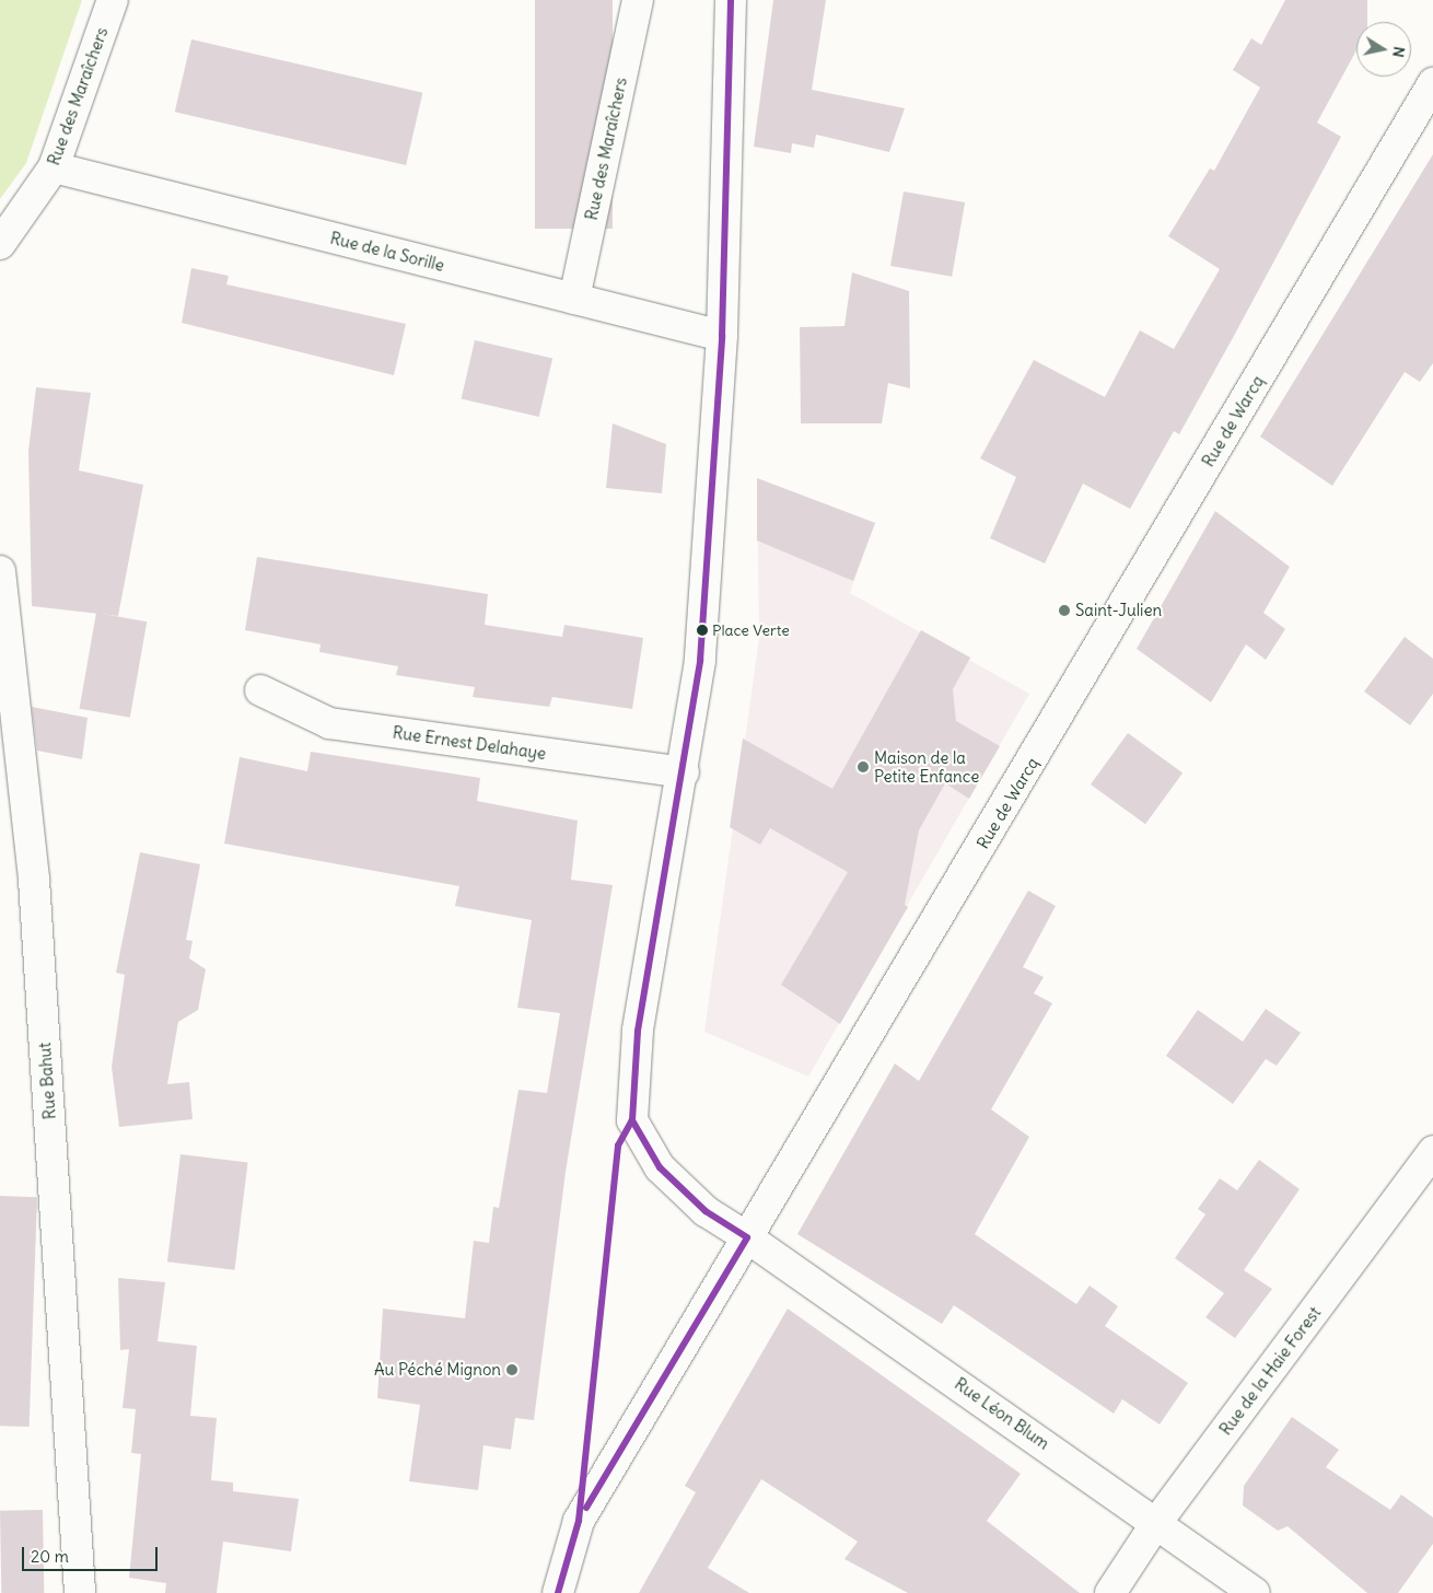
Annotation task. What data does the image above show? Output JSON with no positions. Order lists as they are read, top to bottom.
{
  "streets": {
    "street": [
      "Rue des Maraîchers",
      "Rue de la Sorille",
      "Rue de Warcq",
      "Rue Ernest Delahaye",
      "Rue Bahut",
      "Rue de la Haie Forest",
      "Rue Léon Blum"
    ]
  },
  "crossings": [
    ["Rue des Maraîchers", "Rue de la Sorille"],
    ["Rue de Warcq", "Rue Léon Blum"],
    ["Rue Ernest Delahaye", "Rue Léon Blum"],
    ["Rue de la Haie Forest", "Rue Léon Blum"]
  ],
  "places": [
    "Saint-Julien",
    "Place Verte",
    "Maison de la Petite Enfance",
    "Au Péché Mignon"
  ],
  "scale_bar": "20 m",
  "north": "right"
}
